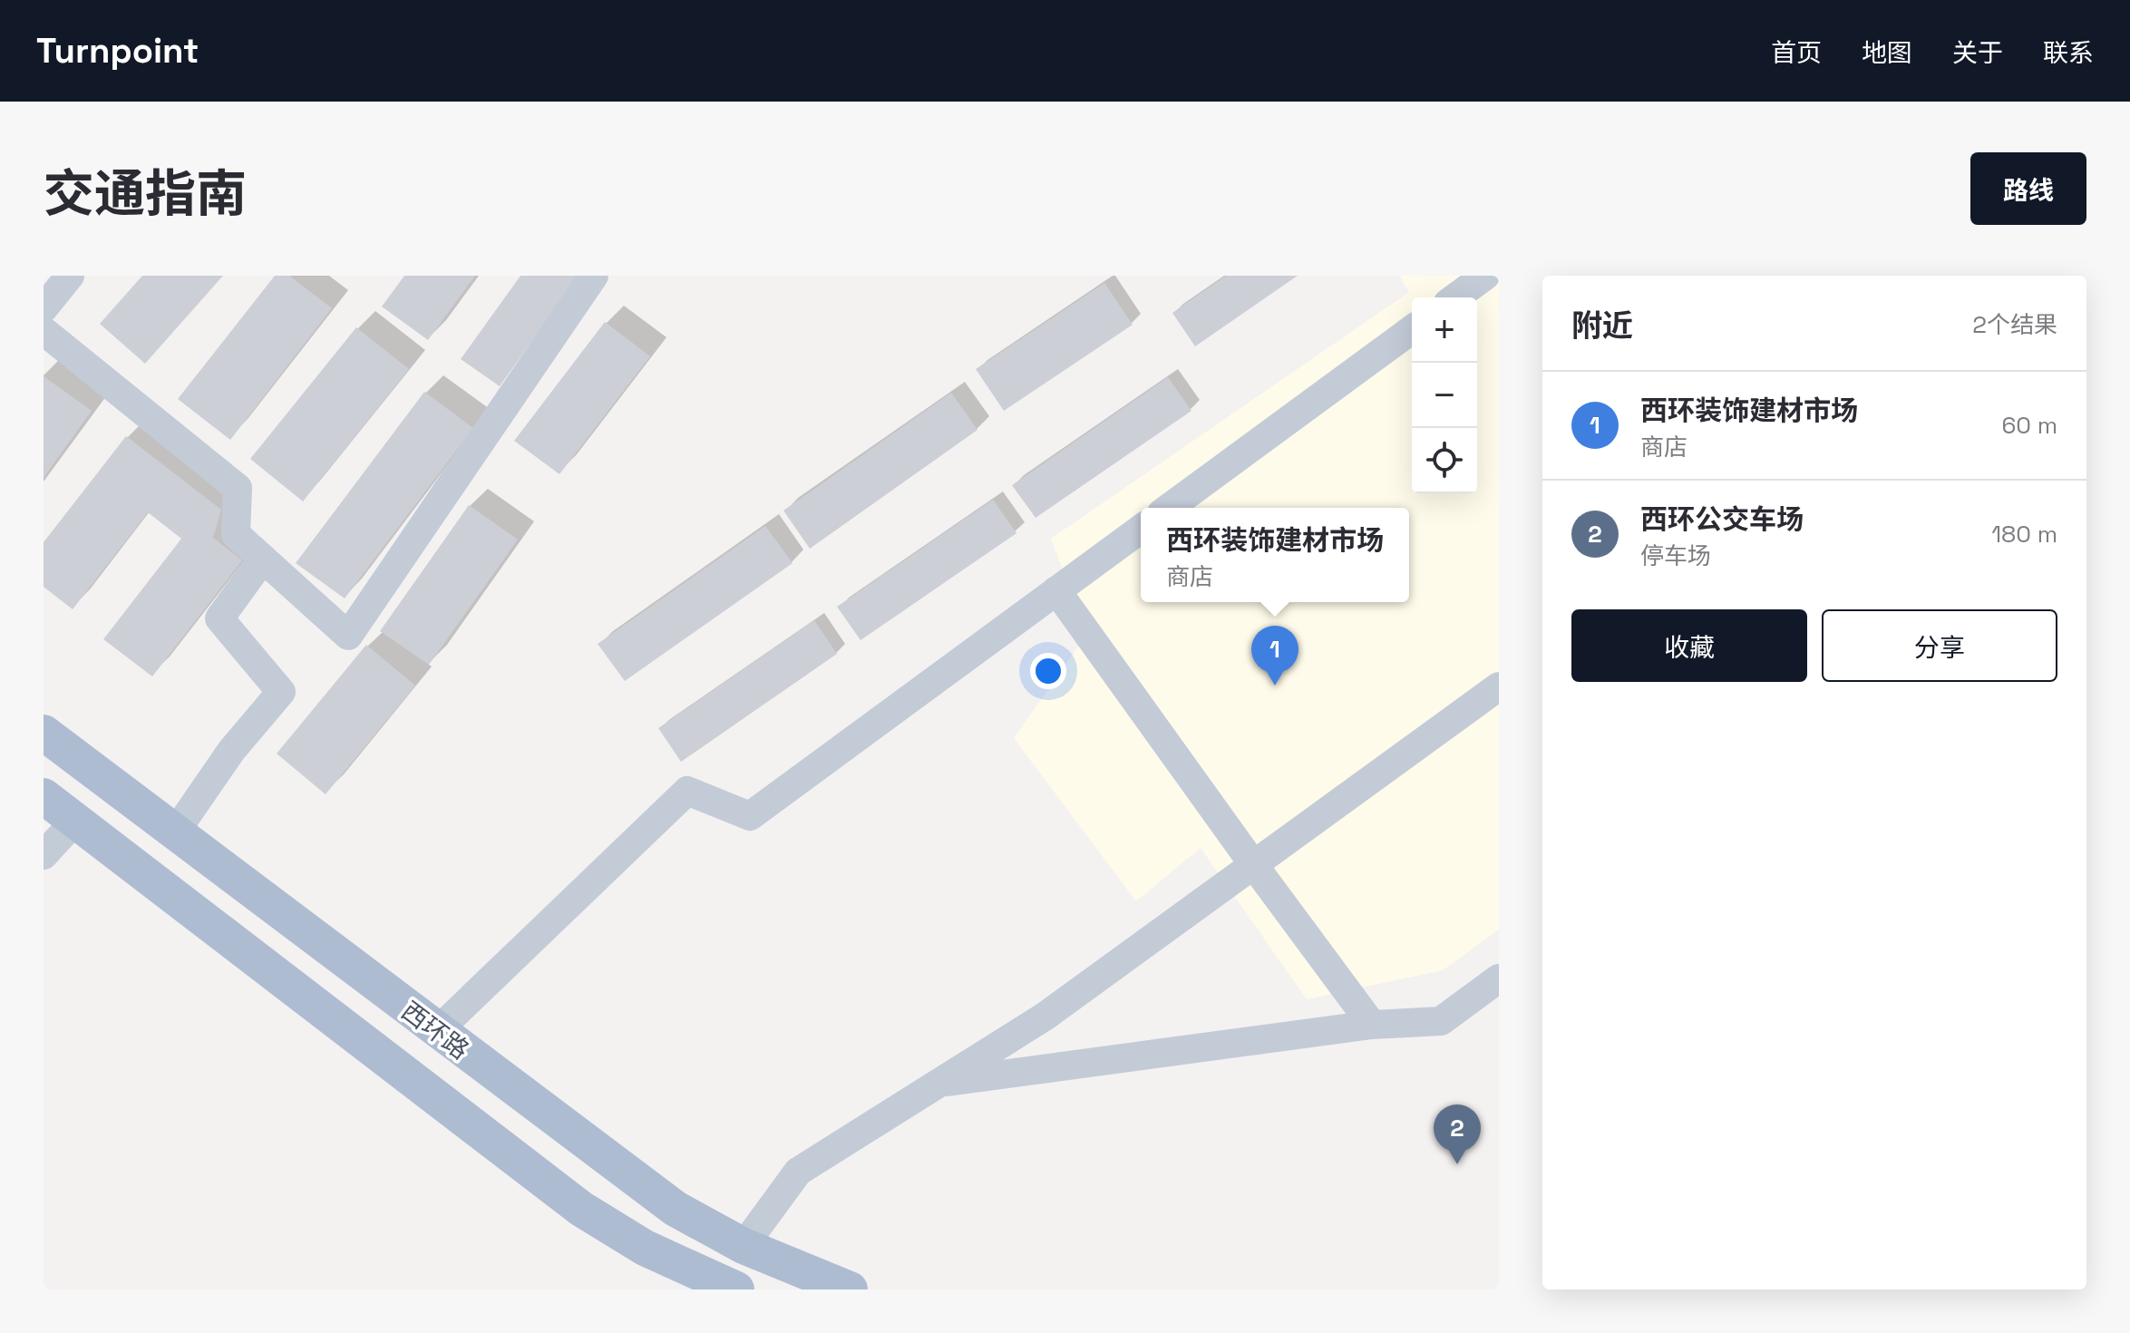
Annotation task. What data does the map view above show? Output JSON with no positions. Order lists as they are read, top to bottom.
{
  "streets": {
    "main road": ["西环路"]
  },
  "page": {
    "header": "Turnpoint",
    "nav": [
      "首页",
      "地图",
      "关于",
      "联系"
    ],
    "title": "交通指南",
    "buttons": [
      "路线",
      ["收藏", "分享"]
    ],
    "heading": ["附近", "2个结果"],
    "map_buttons": ["+", "−"],
    "list": [
      {
        "mark": "1",
        "name": "西环装饰建材市场",
        "note": "商店",
        "value": "60 m"
      },
      {
        "mark": "2",
        "name": "西环公交车场",
        "note": "停车场",
        "value": "180 m"
      }
    ],
    "popup": ["西环装饰建材市场", "商店"],
    "pins": ["1", "2"]
  }
}
